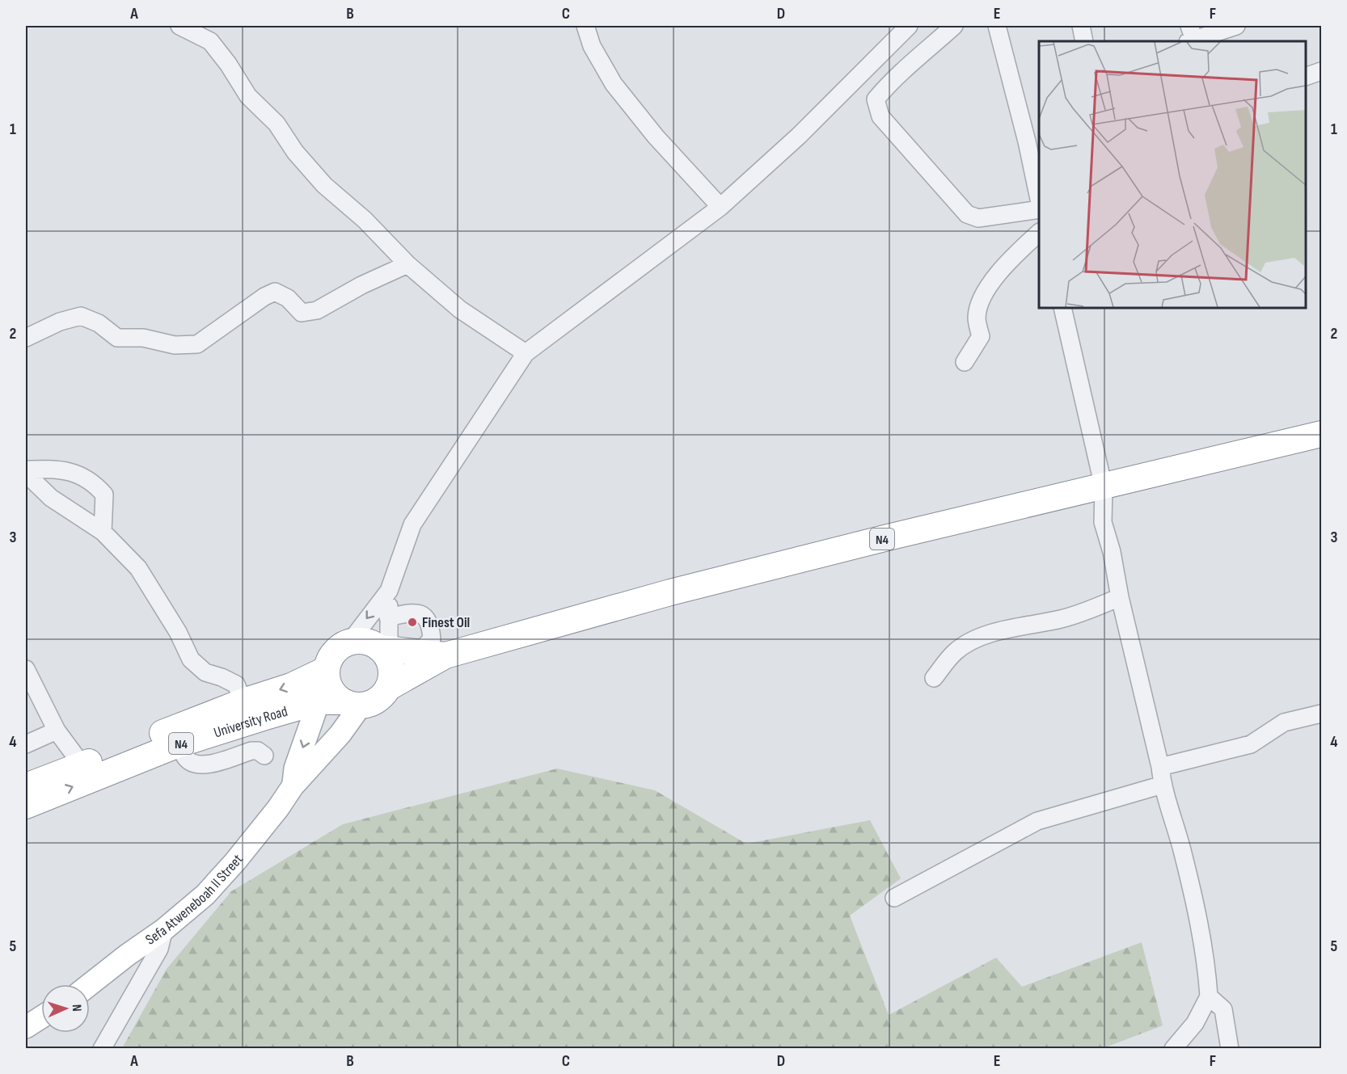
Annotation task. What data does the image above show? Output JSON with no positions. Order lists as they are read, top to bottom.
{
  "streets": {
    "highway": ["N4", "University Road"],
    "main road": ["Sefa Atweneboah II Street"]
  },
  "crossings": [
    ["N4", "University Road"],
    ["N4", "Sefa Atweneboah II Street"],
    ["University Road", "Sefa Atweneboah II Street"]
  ],
  "places": ["Finest Oil"],
  "north": "right",
  "grid": {
    "columns": [
      "A",
      "B",
      "C",
      "D",
      "E",
      "F"
    ],
    "rows": [
      "1",
      "2",
      "3",
      "4",
      "5"
    ]
  }
}
